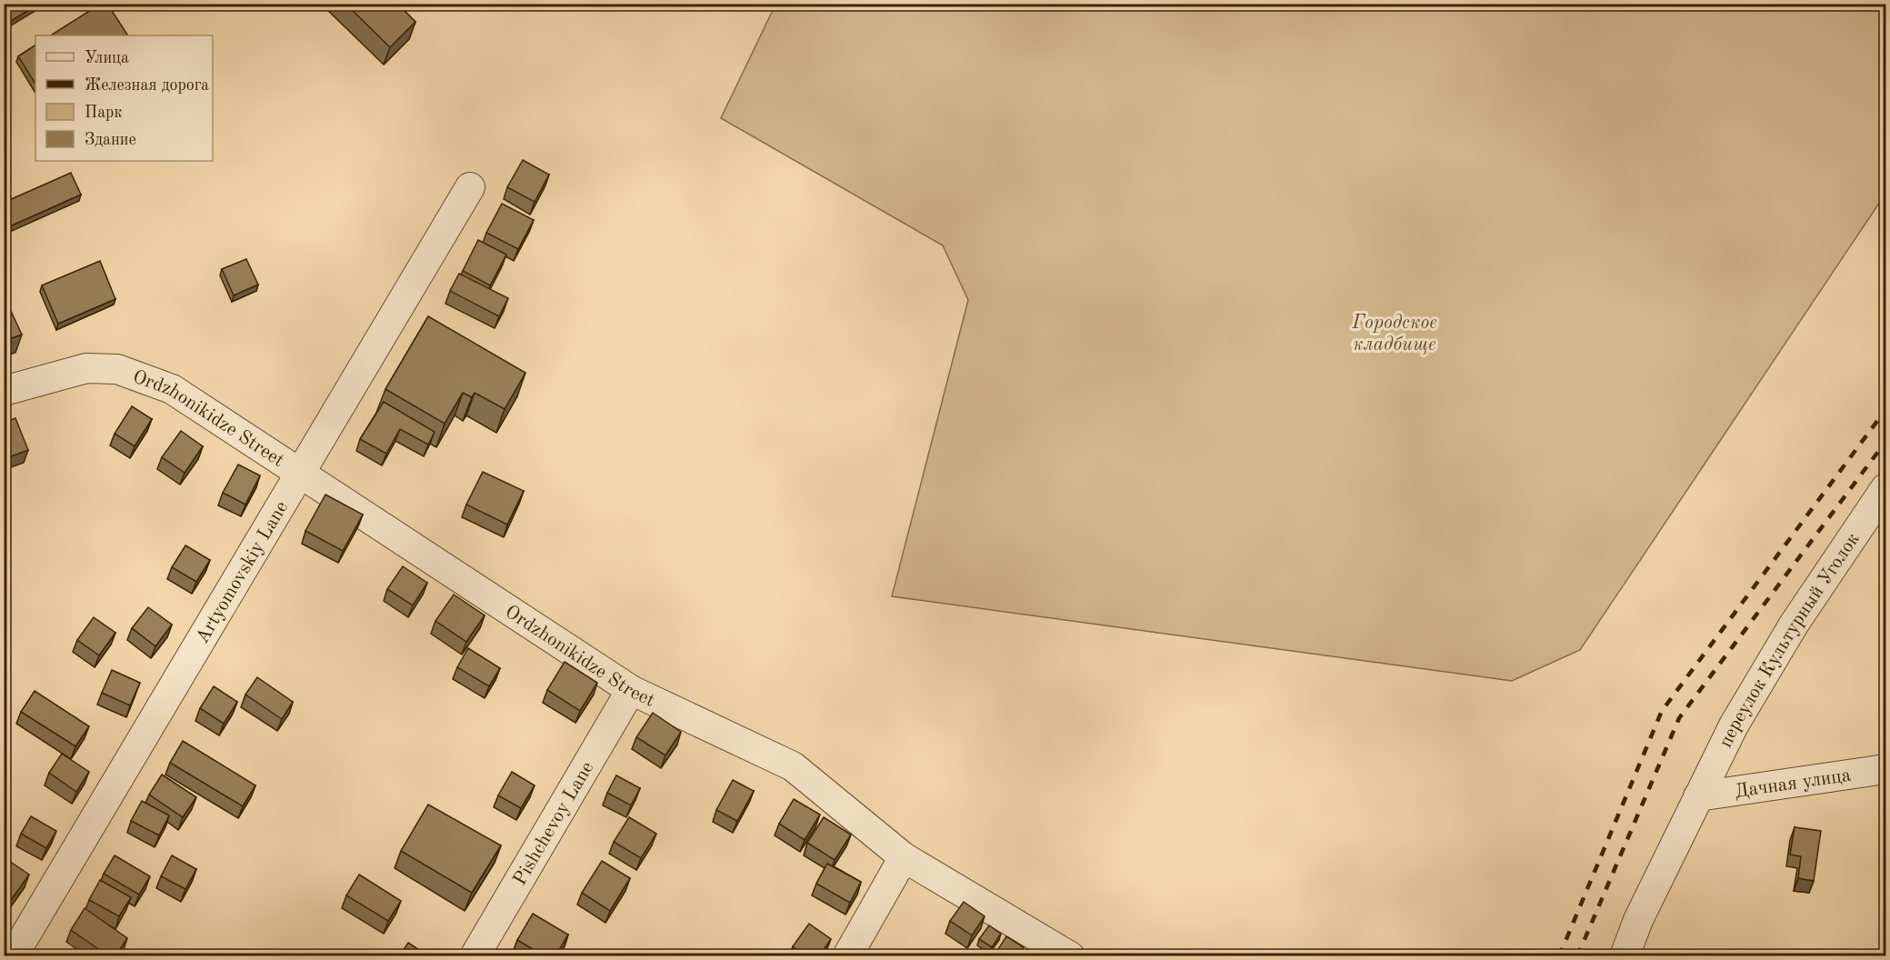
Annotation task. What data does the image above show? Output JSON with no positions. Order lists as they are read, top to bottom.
{
  "streets": {
    "street": [
      "Ordzhonikidze Street",
      "Artyomovskiy Lane",
      "переулок Культурный Уголок",
      "Дачная улица",
      "Pishchevoy Lane"
    ]
  },
  "crossings": [
    ["Ordzhonikidze Street", "Artyomovskiy Lane"],
    ["Ordzhonikidze Street", "Pishchevoy Lane"],
    ["переулок Культурный Уголок", "Дачная улица"]
  ],
  "parks": ["Городское кладбище"],
  "legend": [
    "Улица",
    "Железная дорога",
    "Парк",
    "Здание"
  ]
}
